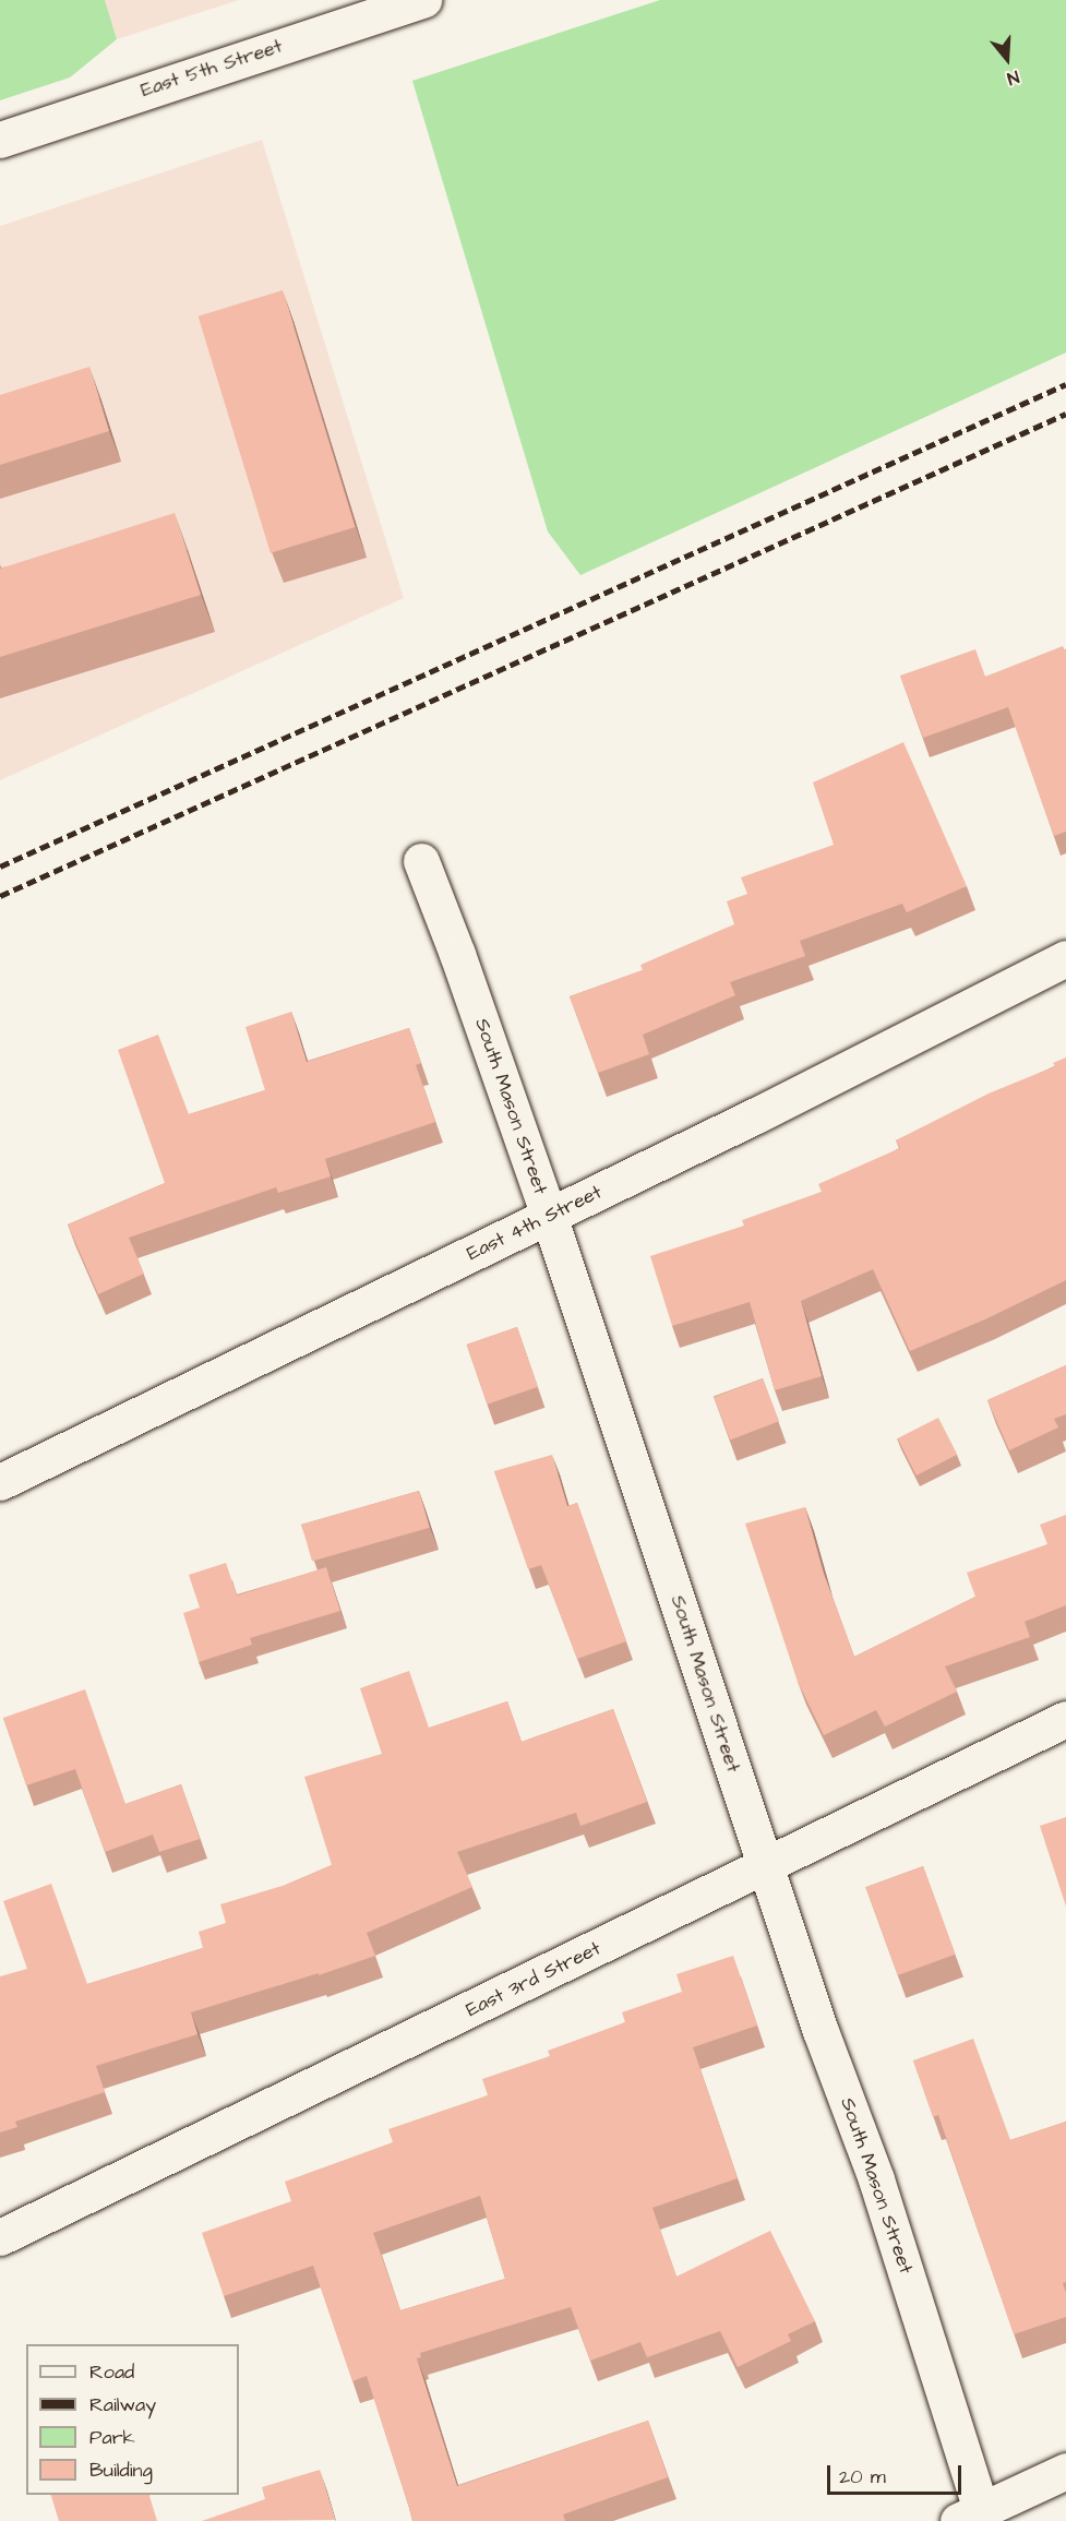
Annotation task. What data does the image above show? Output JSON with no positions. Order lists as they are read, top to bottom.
{
  "streets": {
    "street": [
      "East 5th Street",
      "South Mason Street",
      "East 4th Street",
      "East 3rd Street"
    ]
  },
  "crossings": [
    ["South Mason Street", "East 4th Street"],
    ["South Mason Street", "East 3rd Street"]
  ],
  "legend": [
    "Road",
    "Railway",
    "Park",
    "Building"
  ],
  "scale_bar": "20 m",
  "north": "bottom"
}
